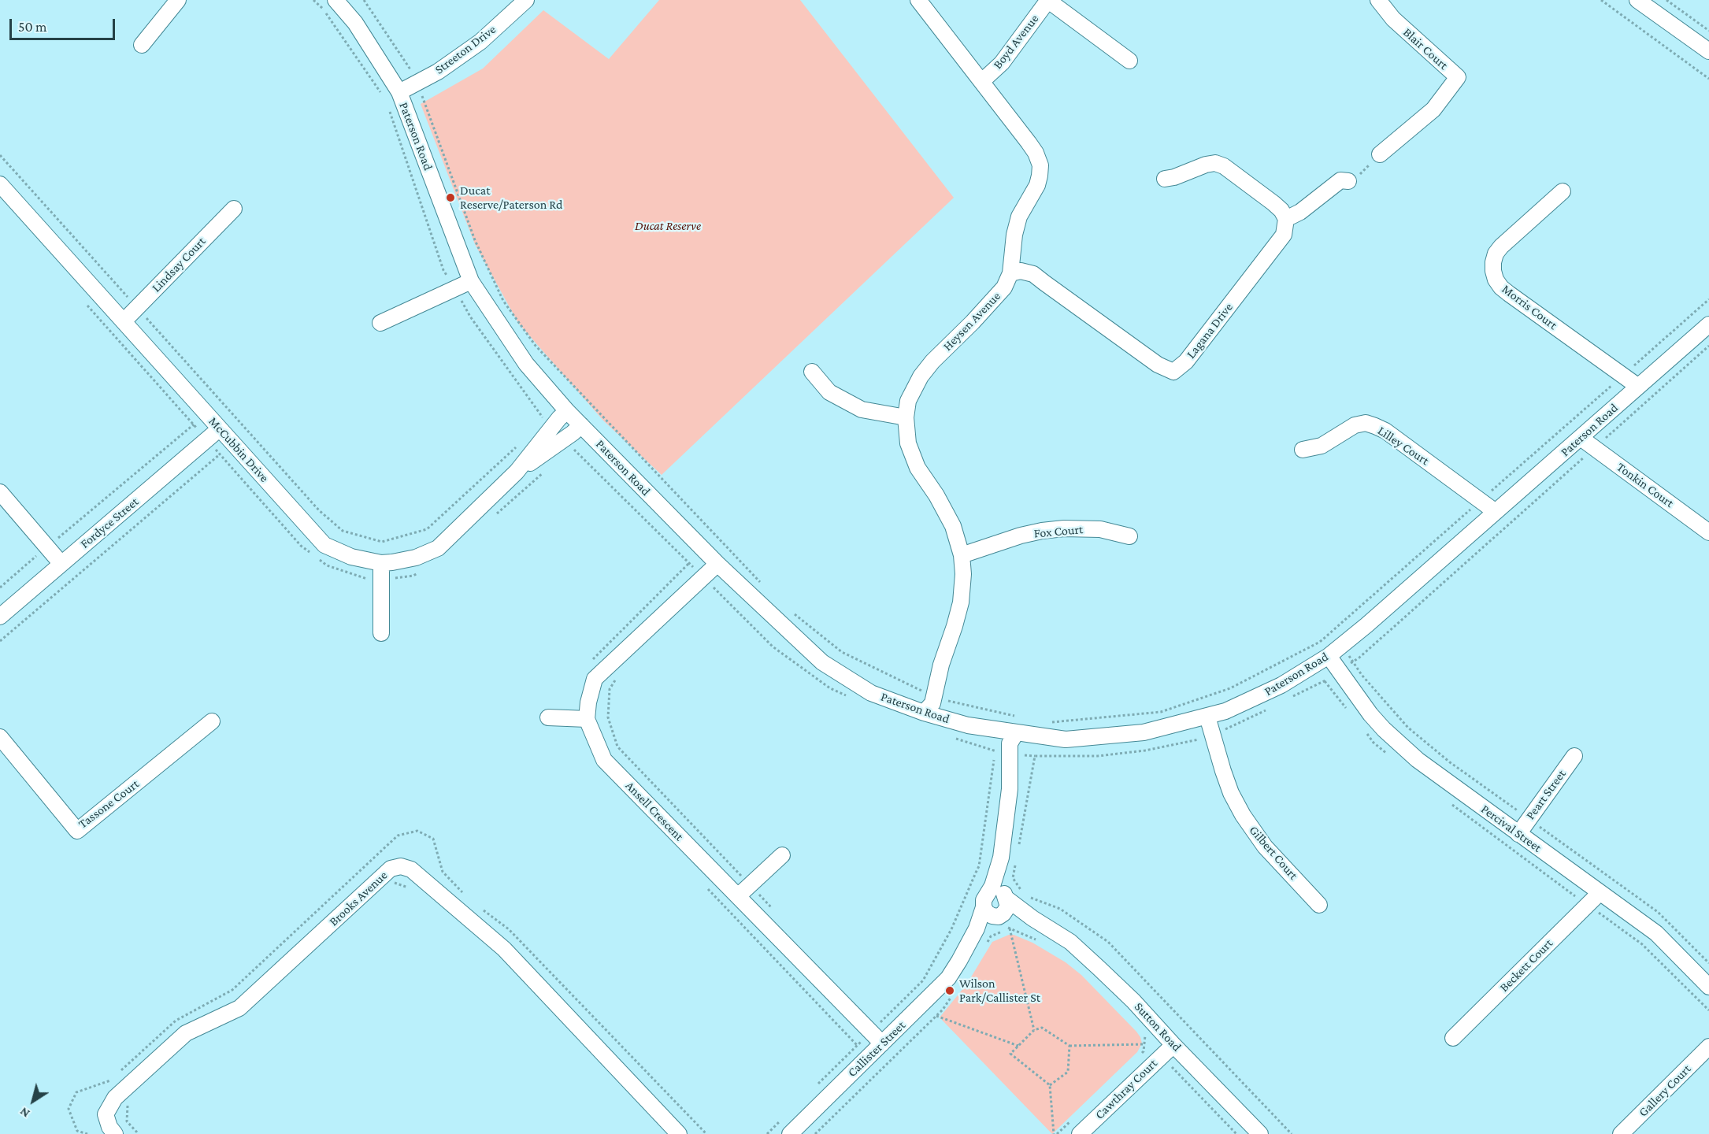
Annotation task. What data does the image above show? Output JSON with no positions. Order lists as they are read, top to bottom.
{
  "streets": {
    "street": [
      "Boyd Avenue",
      "Blair Court",
      "Streeton Drive",
      "Paterson Road",
      "Lindsay Court",
      "Morris Court",
      "Heysen Avenue",
      "Lagana Drive",
      "Lilley Court",
      "McCubbin Drive",
      "Tonkin Court",
      "Fordyce Street",
      "Fox Court",
      "Peart Street",
      "Tassone Court",
      "Ansell Crescent",
      "Percival Street",
      "Gilbert Court",
      "Brooks Avenue",
      "Beckett Court",
      "Sutton Road",
      "Callister Street",
      "Cawthray Court",
      "Gallery Court"
    ]
  },
  "crossings": [
    ["Boyd Avenue", "Heysen Avenue"],
    ["Streeton Drive", "Paterson Road"],
    ["Paterson Road", "Morris Court"],
    ["Paterson Road", "Heysen Avenue"],
    ["Paterson Road", "Lilley Court"],
    ["Paterson Road", "McCubbin Drive"],
    ["Paterson Road", "Tonkin Court"],
    ["Paterson Road", "Percival Street"],
    ["Paterson Road", "Gilbert Court"],
    ["Paterson Road", "Callister Street"],
    ["Lindsay Court", "McCubbin Drive"],
    ["Heysen Avenue", "Lagana Drive"],
    ["Heysen Avenue", "Fox Court"],
    ["McCubbin Drive", "Fordyce Street"],
    ["Peart Street", "Percival Street"],
    ["Ansell Crescent", "Callister Street"],
    ["Percival Street", "Beckett Court"],
    ["Sutton Road", "Callister Street"],
    ["Sutton Road", "Cawthray Court"]
  ],
  "parks": ["Ducat Reserve"],
  "places": ["Ducat Reserve/Paterson Rd", "Wilson Park/Callister St"],
  "scale_bar": "50 m",
  "north": "bottom left"
}
